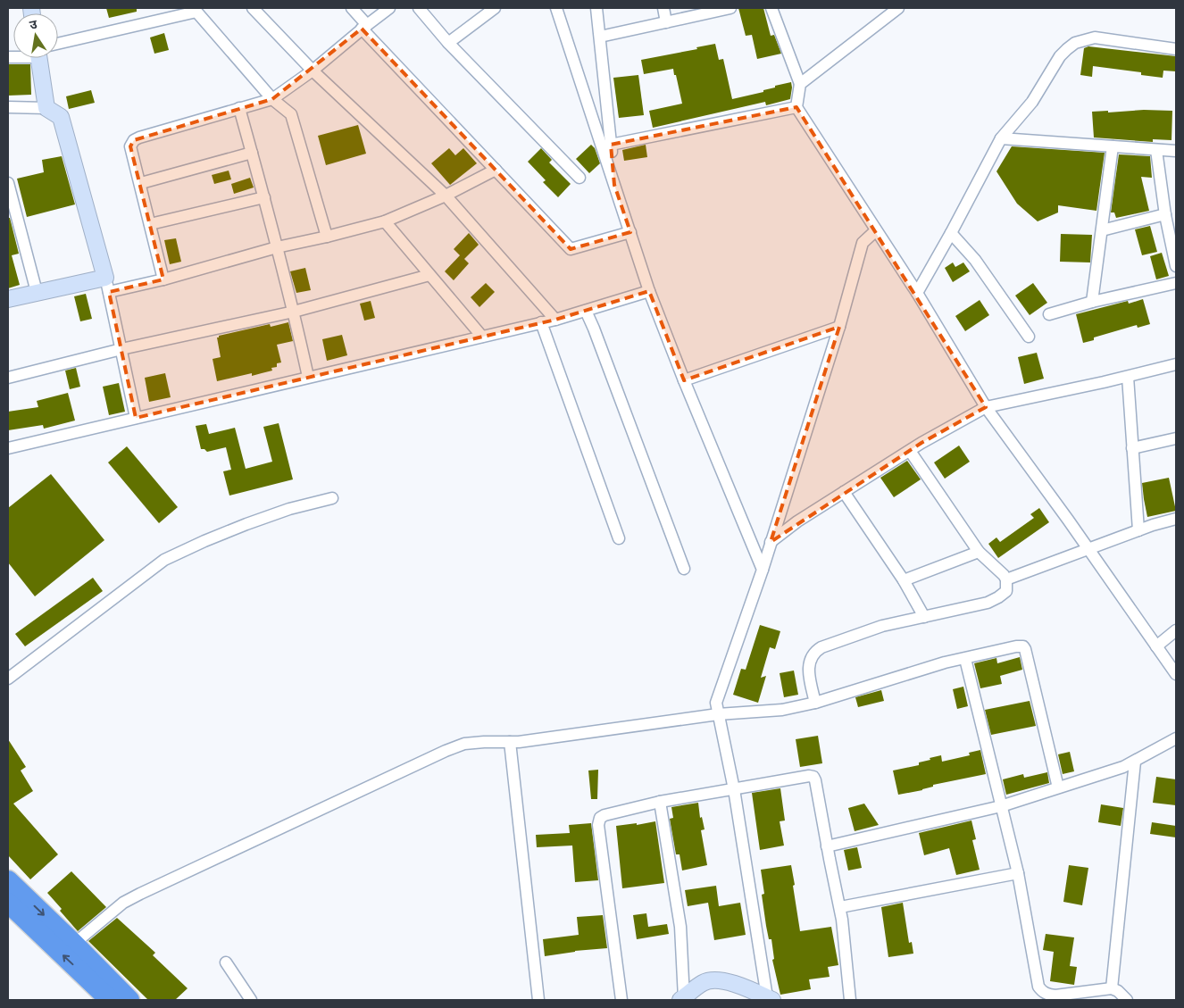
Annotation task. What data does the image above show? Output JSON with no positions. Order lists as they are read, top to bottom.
{
  "north": "top"
}
